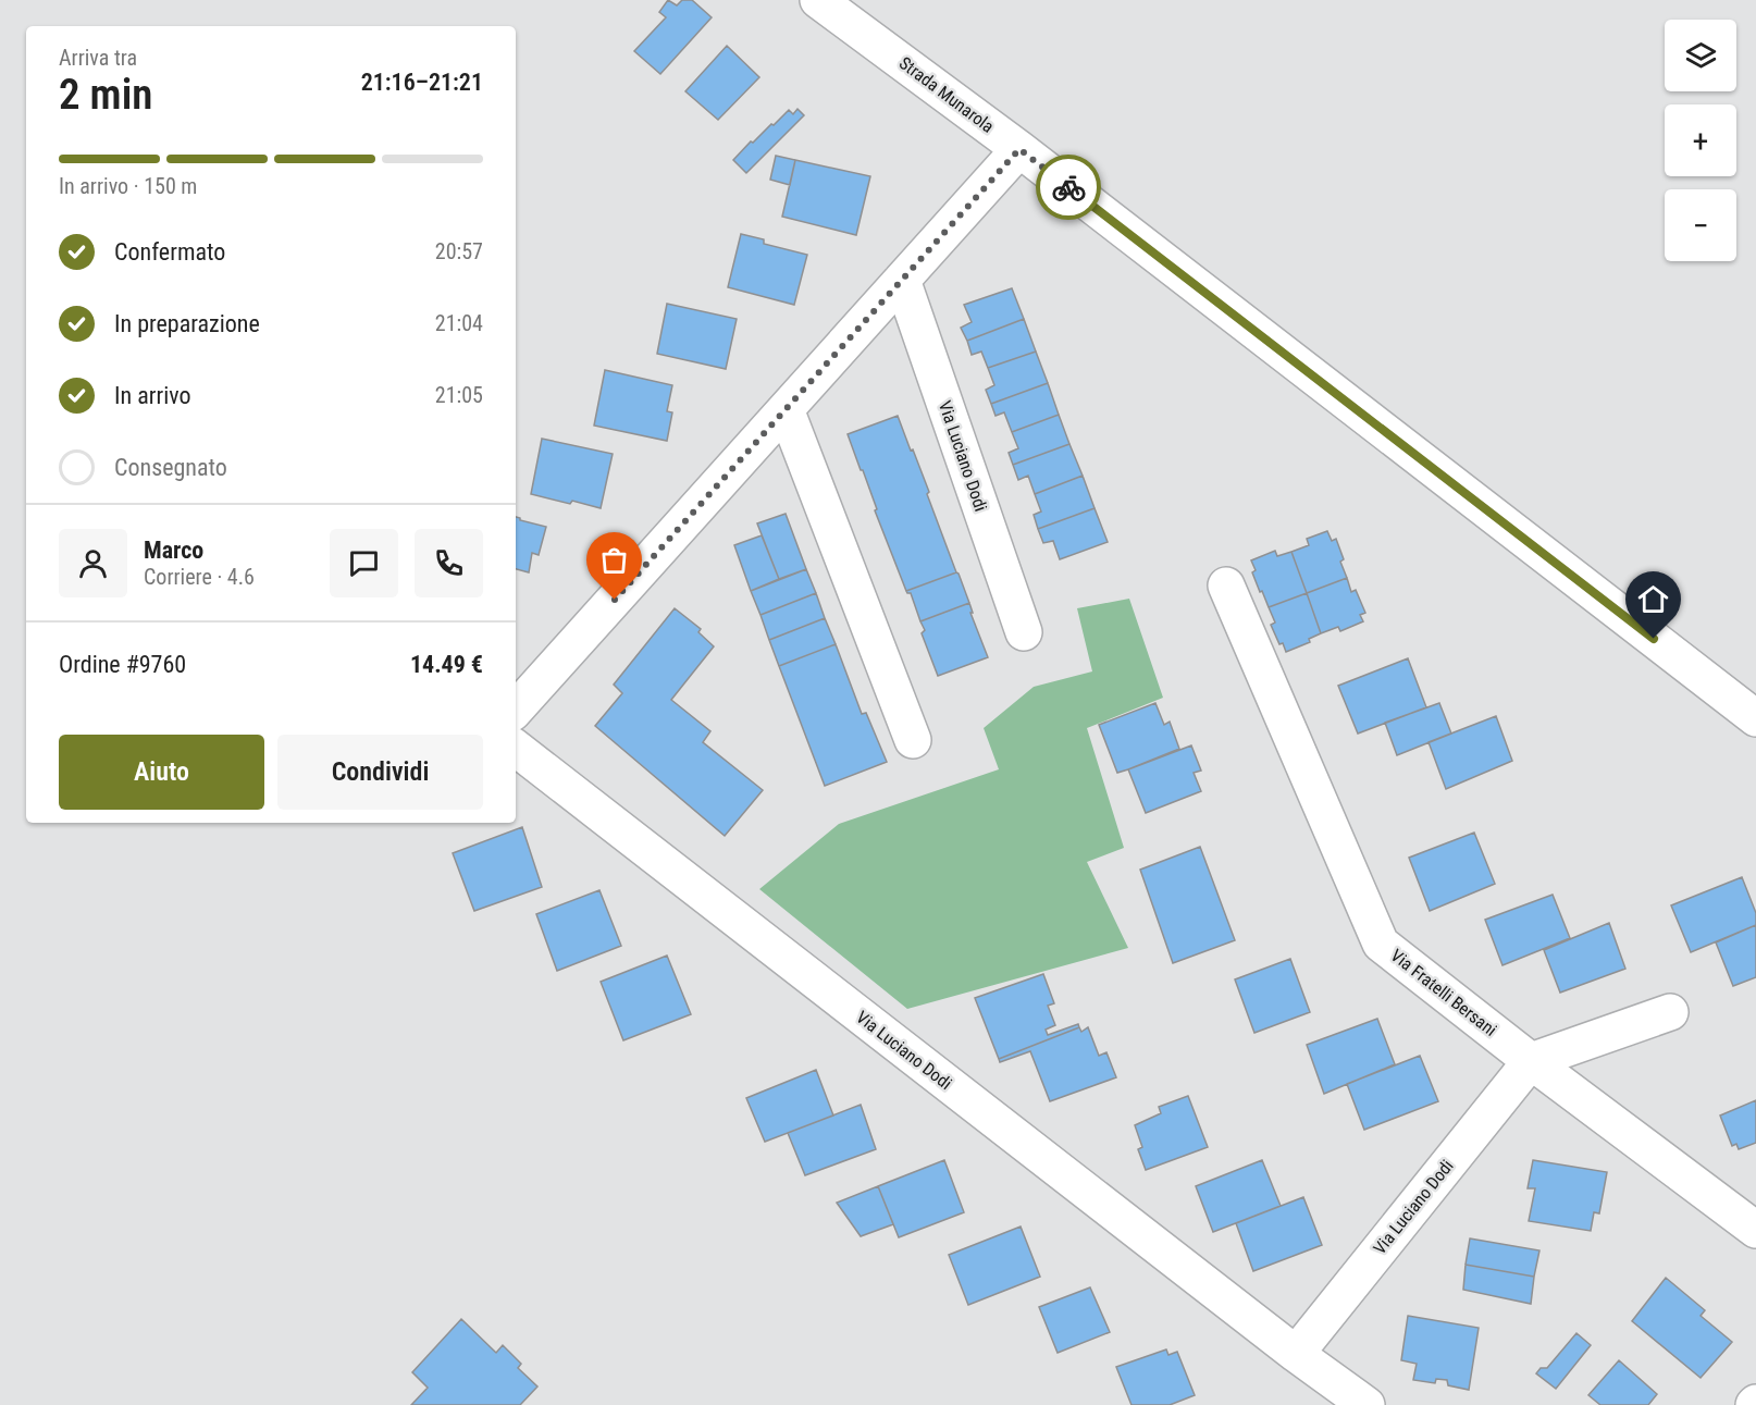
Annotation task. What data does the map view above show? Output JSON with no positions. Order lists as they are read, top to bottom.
{
  "streets": {
    "street": ["Strada Munarola", "Via Luciano Dodi", "Via Fratelli Bersani"]
  },
  "crossings": [
    ["Via Luciano Dodi", "Via Fratelli Bersani"]
  ],
  "page": {
    "map_buttons": ["+", "−"],
    "heading": ["2 min", "Arriva tra", "21:16–21:21"],
    "panel": [
      "Marco",
      "Corriere · 4.6",
      "Ordine #9760",
      "14.49 €"
    ],
    "bar": "In arrivo · 150 m",
    "list": [
      ["Confermato", "20:57"],
      ["In preparazione", "21:04"],
      ["In arrivo", "21:05"],
      "Consegnato"
    ],
    "buttons": ["Aiuto", "Condividi"]
  }
}
